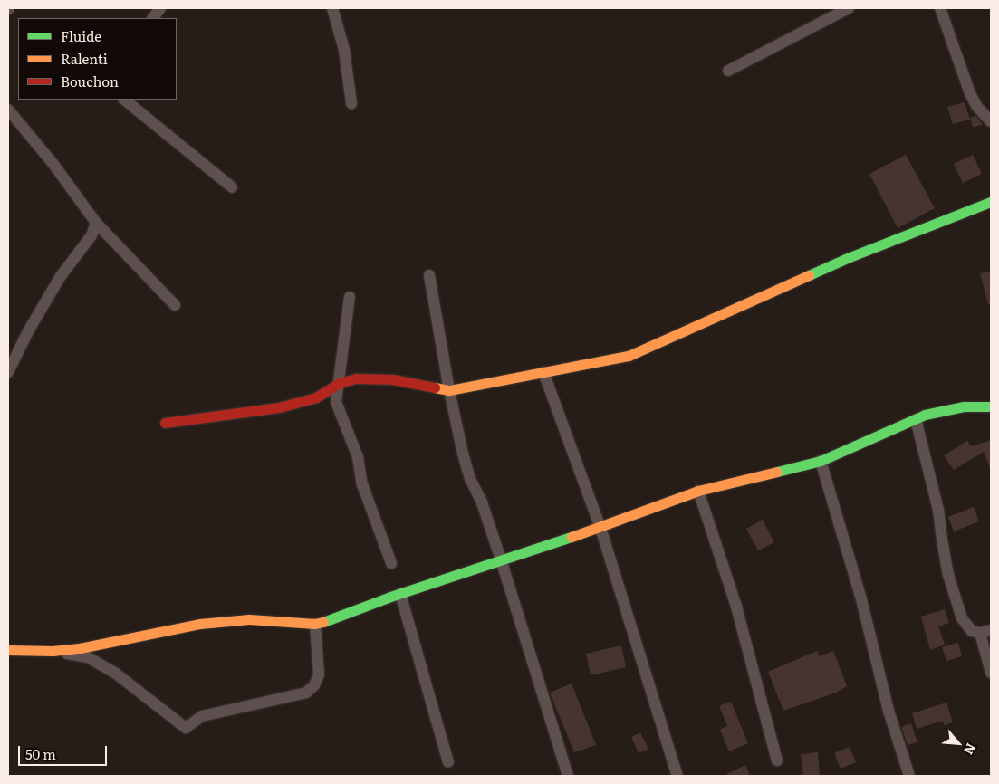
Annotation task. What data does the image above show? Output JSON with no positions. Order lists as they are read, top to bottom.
{
  "legend": ["Fluide", "Ralenti", "Bouchon"],
  "scale_bar": "50 m",
  "north": "bottom right"
}
